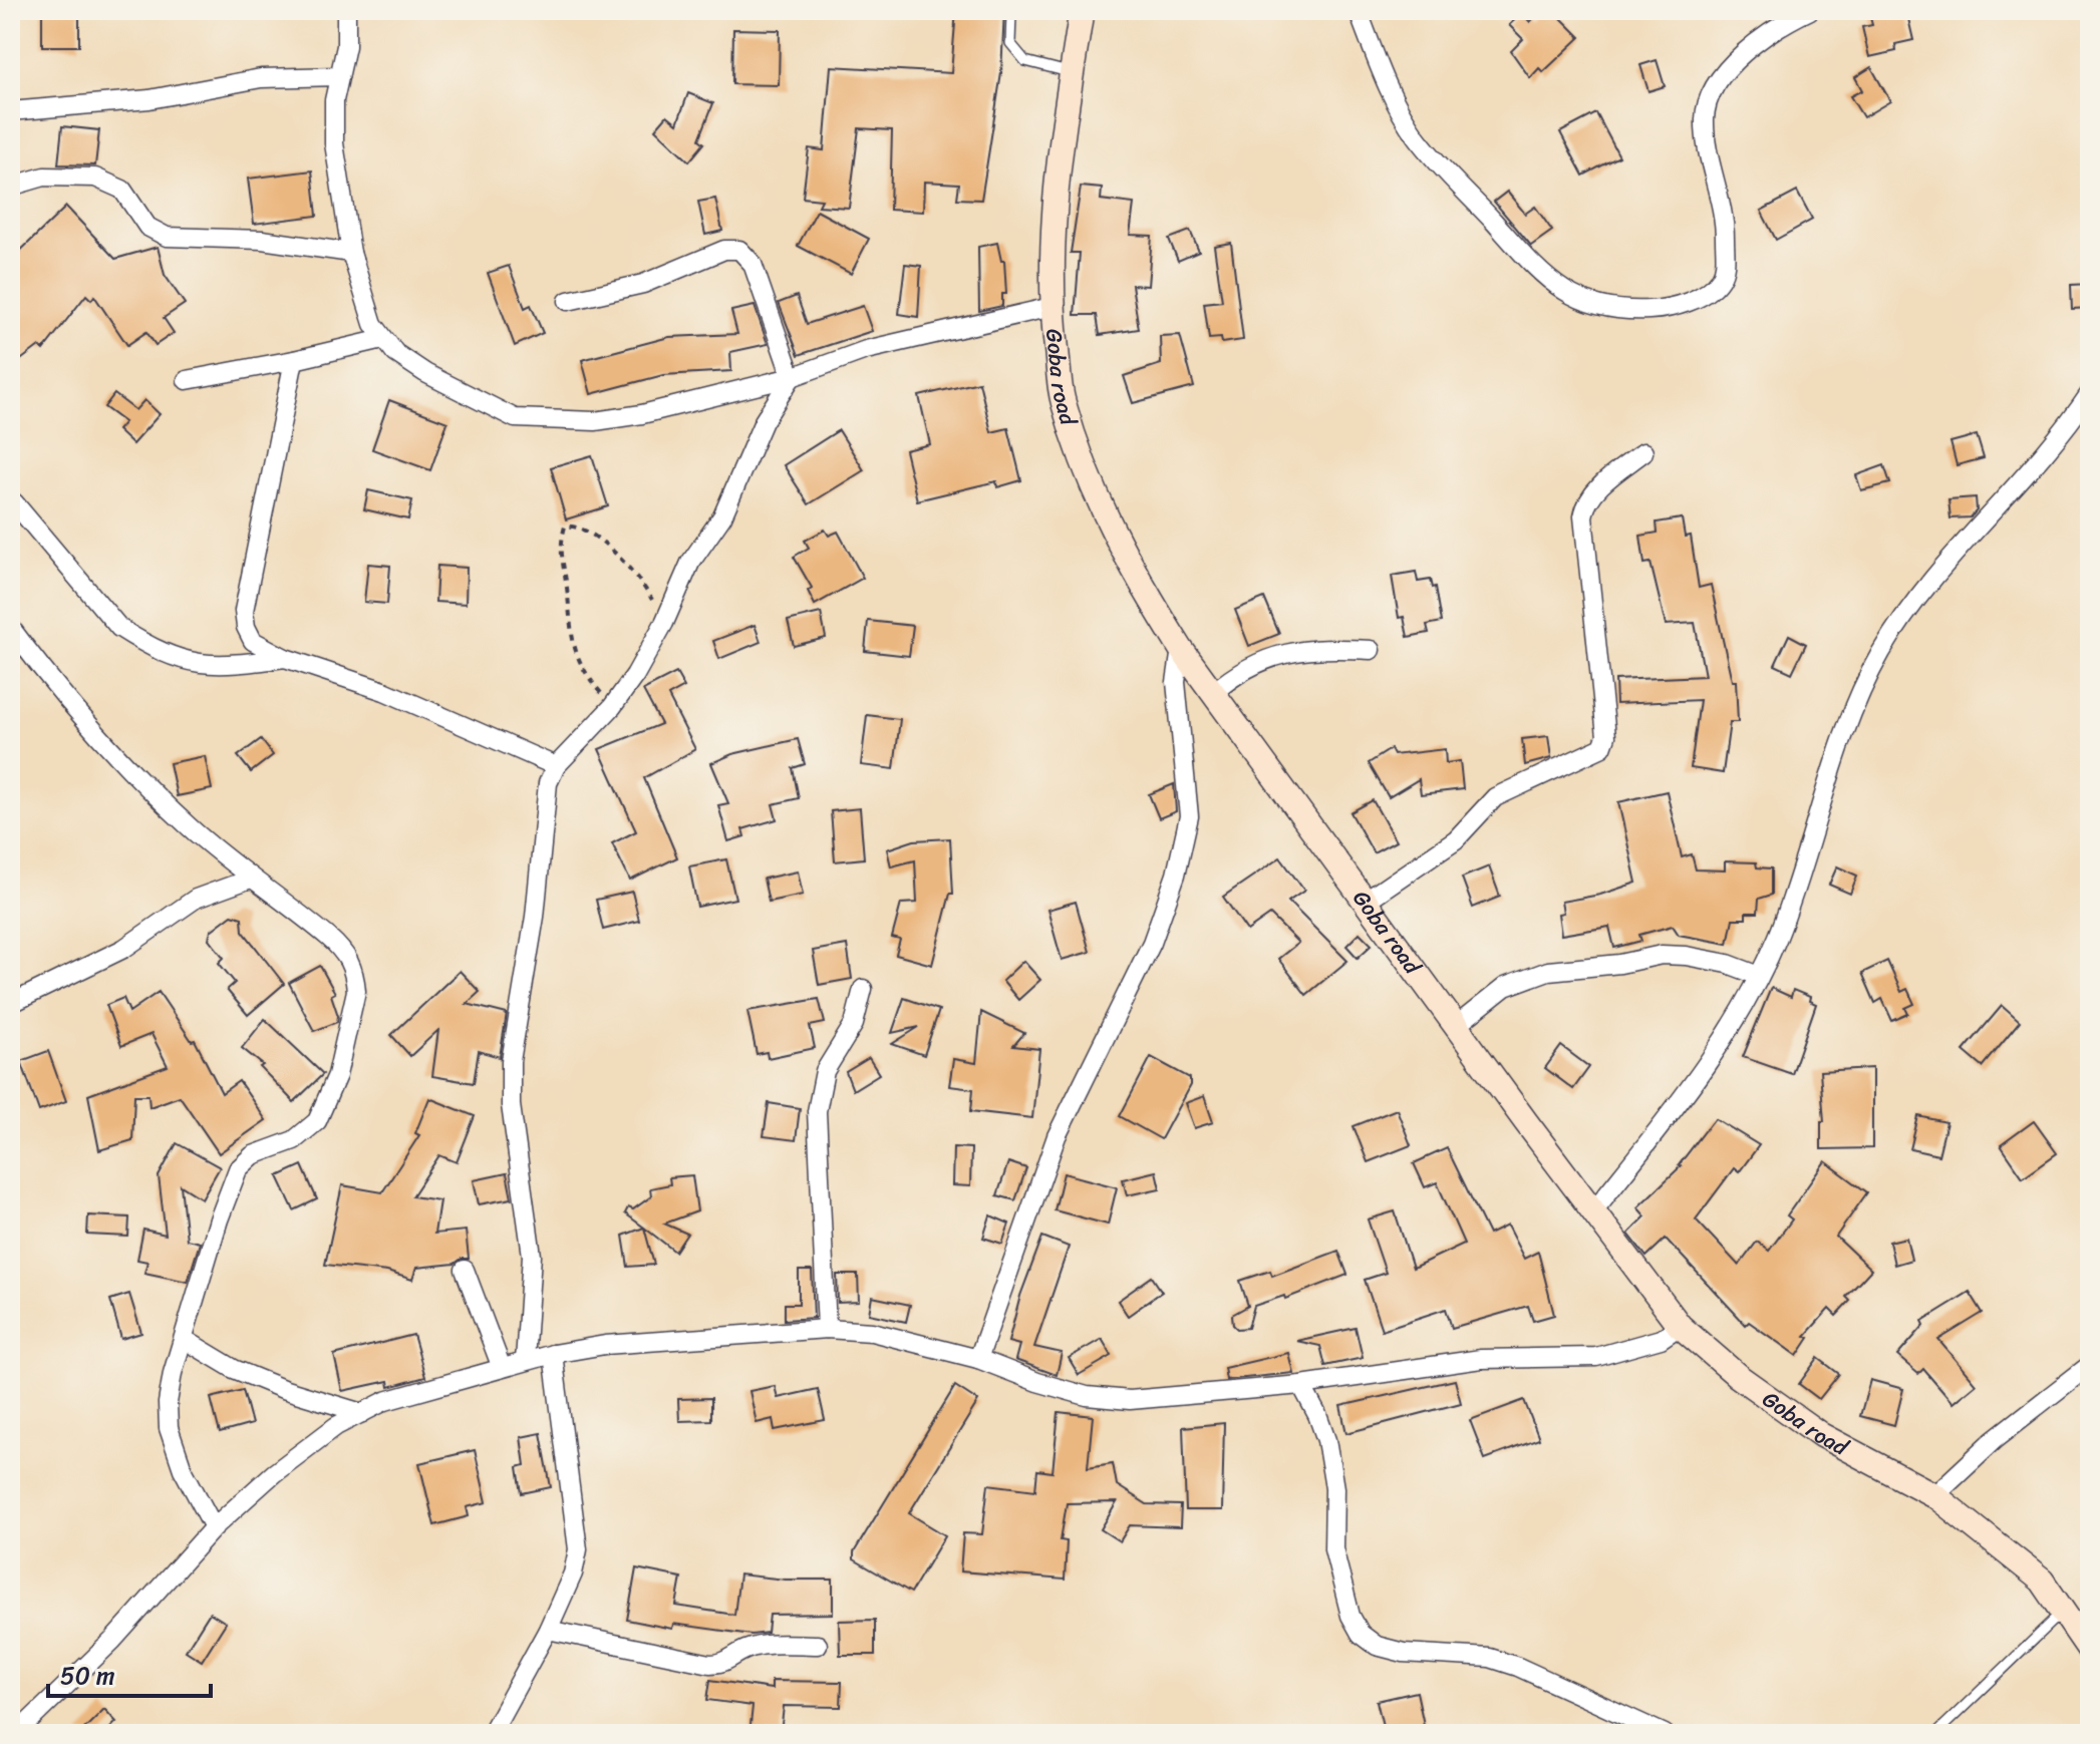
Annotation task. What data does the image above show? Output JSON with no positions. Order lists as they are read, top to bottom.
{
  "streets": {
    "street": ["Goba road"]
  },
  "scale_bar": "50 m"
}
